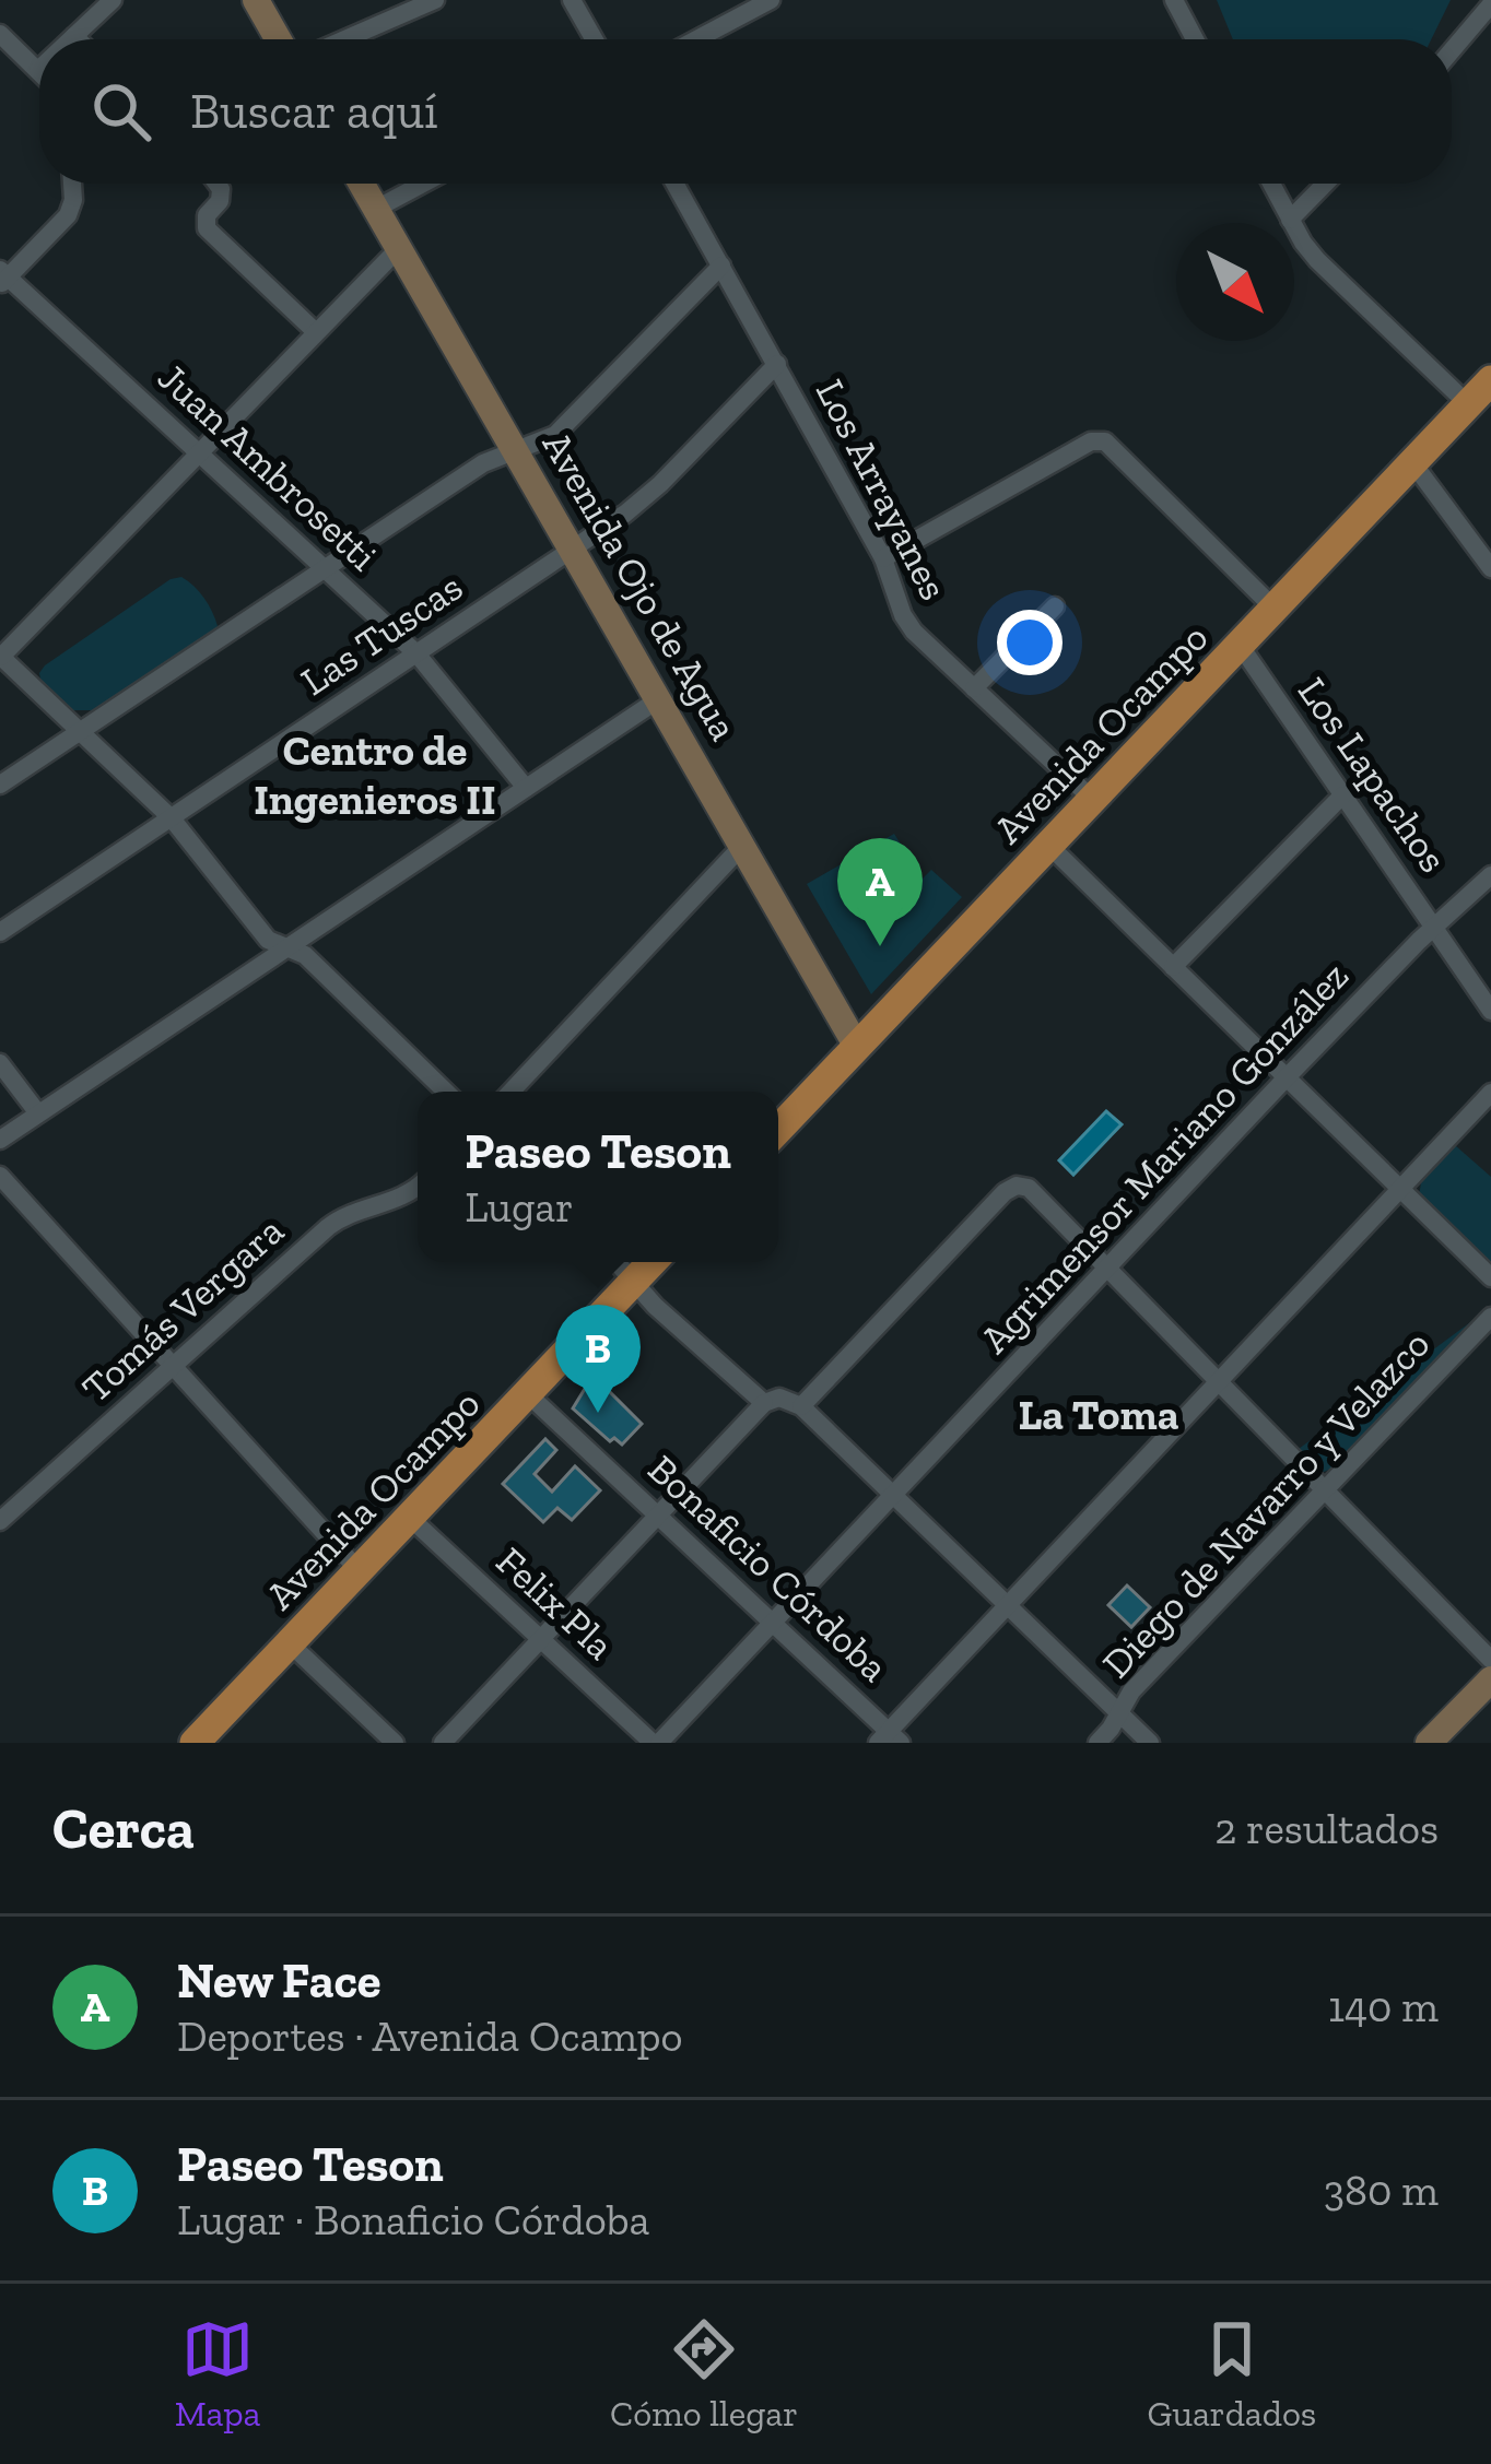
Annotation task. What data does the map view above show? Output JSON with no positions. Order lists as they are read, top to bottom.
{
  "streets": {
    "main road": ["Avenida Ojo de Agua", "Avenida Ocampo"],
    "street": [
      "Juan Ambrosetti",
      "Los Arrayanes",
      "Las Tuscas",
      "Los Lapachos",
      "Agrimensor Mariano González",
      "Tomás Vergara",
      "Diego de Navarro y Velazco",
      "Bonaficio Córdoba",
      "Felix Pla"
    ]
  },
  "crossings": [
    ["Juan Ambrosetti", "Las Tuscas"],
    ["Los Arrayanes", "Las Tuscas"],
    ["Los Arrayanes", "Avenida Ocampo"],
    ["Avenida Ojo de Agua", "Las Tuscas"],
    ["Avenida Ojo de Agua", "Avenida Ocampo"],
    ["Avenida Ocampo", "Los Lapachos"],
    ["Avenida Ocampo", "Bonaficio Córdoba"],
    ["Avenida Ocampo", "Felix Pla"],
    ["Los Lapachos", "Agrimensor Mariano González"],
    ["Agrimensor Mariano González", "Bonaficio Córdoba"],
    ["Agrimensor Mariano González", "Felix Pla"]
  ],
  "districts": ["Centro de Ingenieros II", "La Toma"],
  "north": "bottom right",
  "page": {
    "search": "Buscar aquí",
    "pins": ["A", "B"],
    "popup": ["Paseo Teson", "Lugar"],
    "heading": ["Cerca", "2 resultados"],
    "list": [
      {
        "mark": "A",
        "name": "New Face",
        "note": "Deportes · Avenida Ocampo",
        "value": "140 m"
      },
      {
        "mark": "B",
        "name": "Paseo Teson",
        "note": "Lugar · Bonaficio Córdoba",
        "value": "380 m"
      }
    ],
    "nav": ["Mapa", "Cómo llegar", "Guardados"]
  }
}
